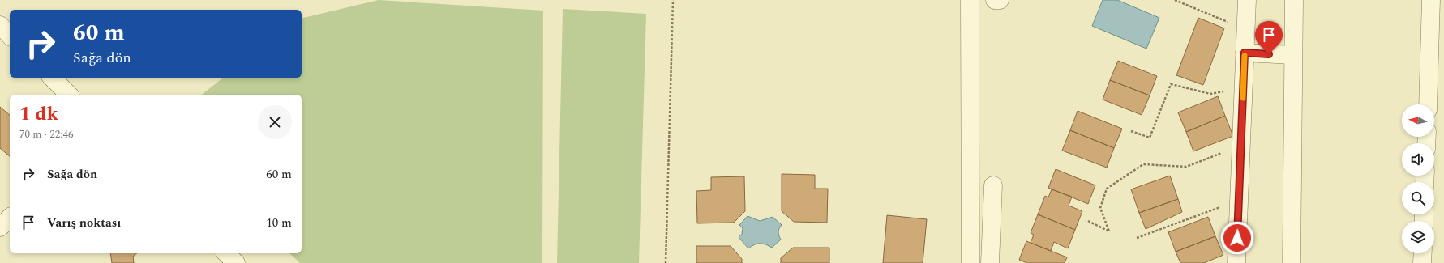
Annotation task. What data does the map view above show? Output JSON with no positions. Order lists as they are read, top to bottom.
{
  "north": "left",
  "page": {
    "turn": ["60 m", "Sağa dön"],
    "heading": ["1 dk", "70 m · 22:46"],
    "list": [
      {
        "name": "Sağa dön",
        "value": "60 m"
      },
      {
        "name": "Varış noktası",
        "value": "10 m"
      }
    ]
  }
}
